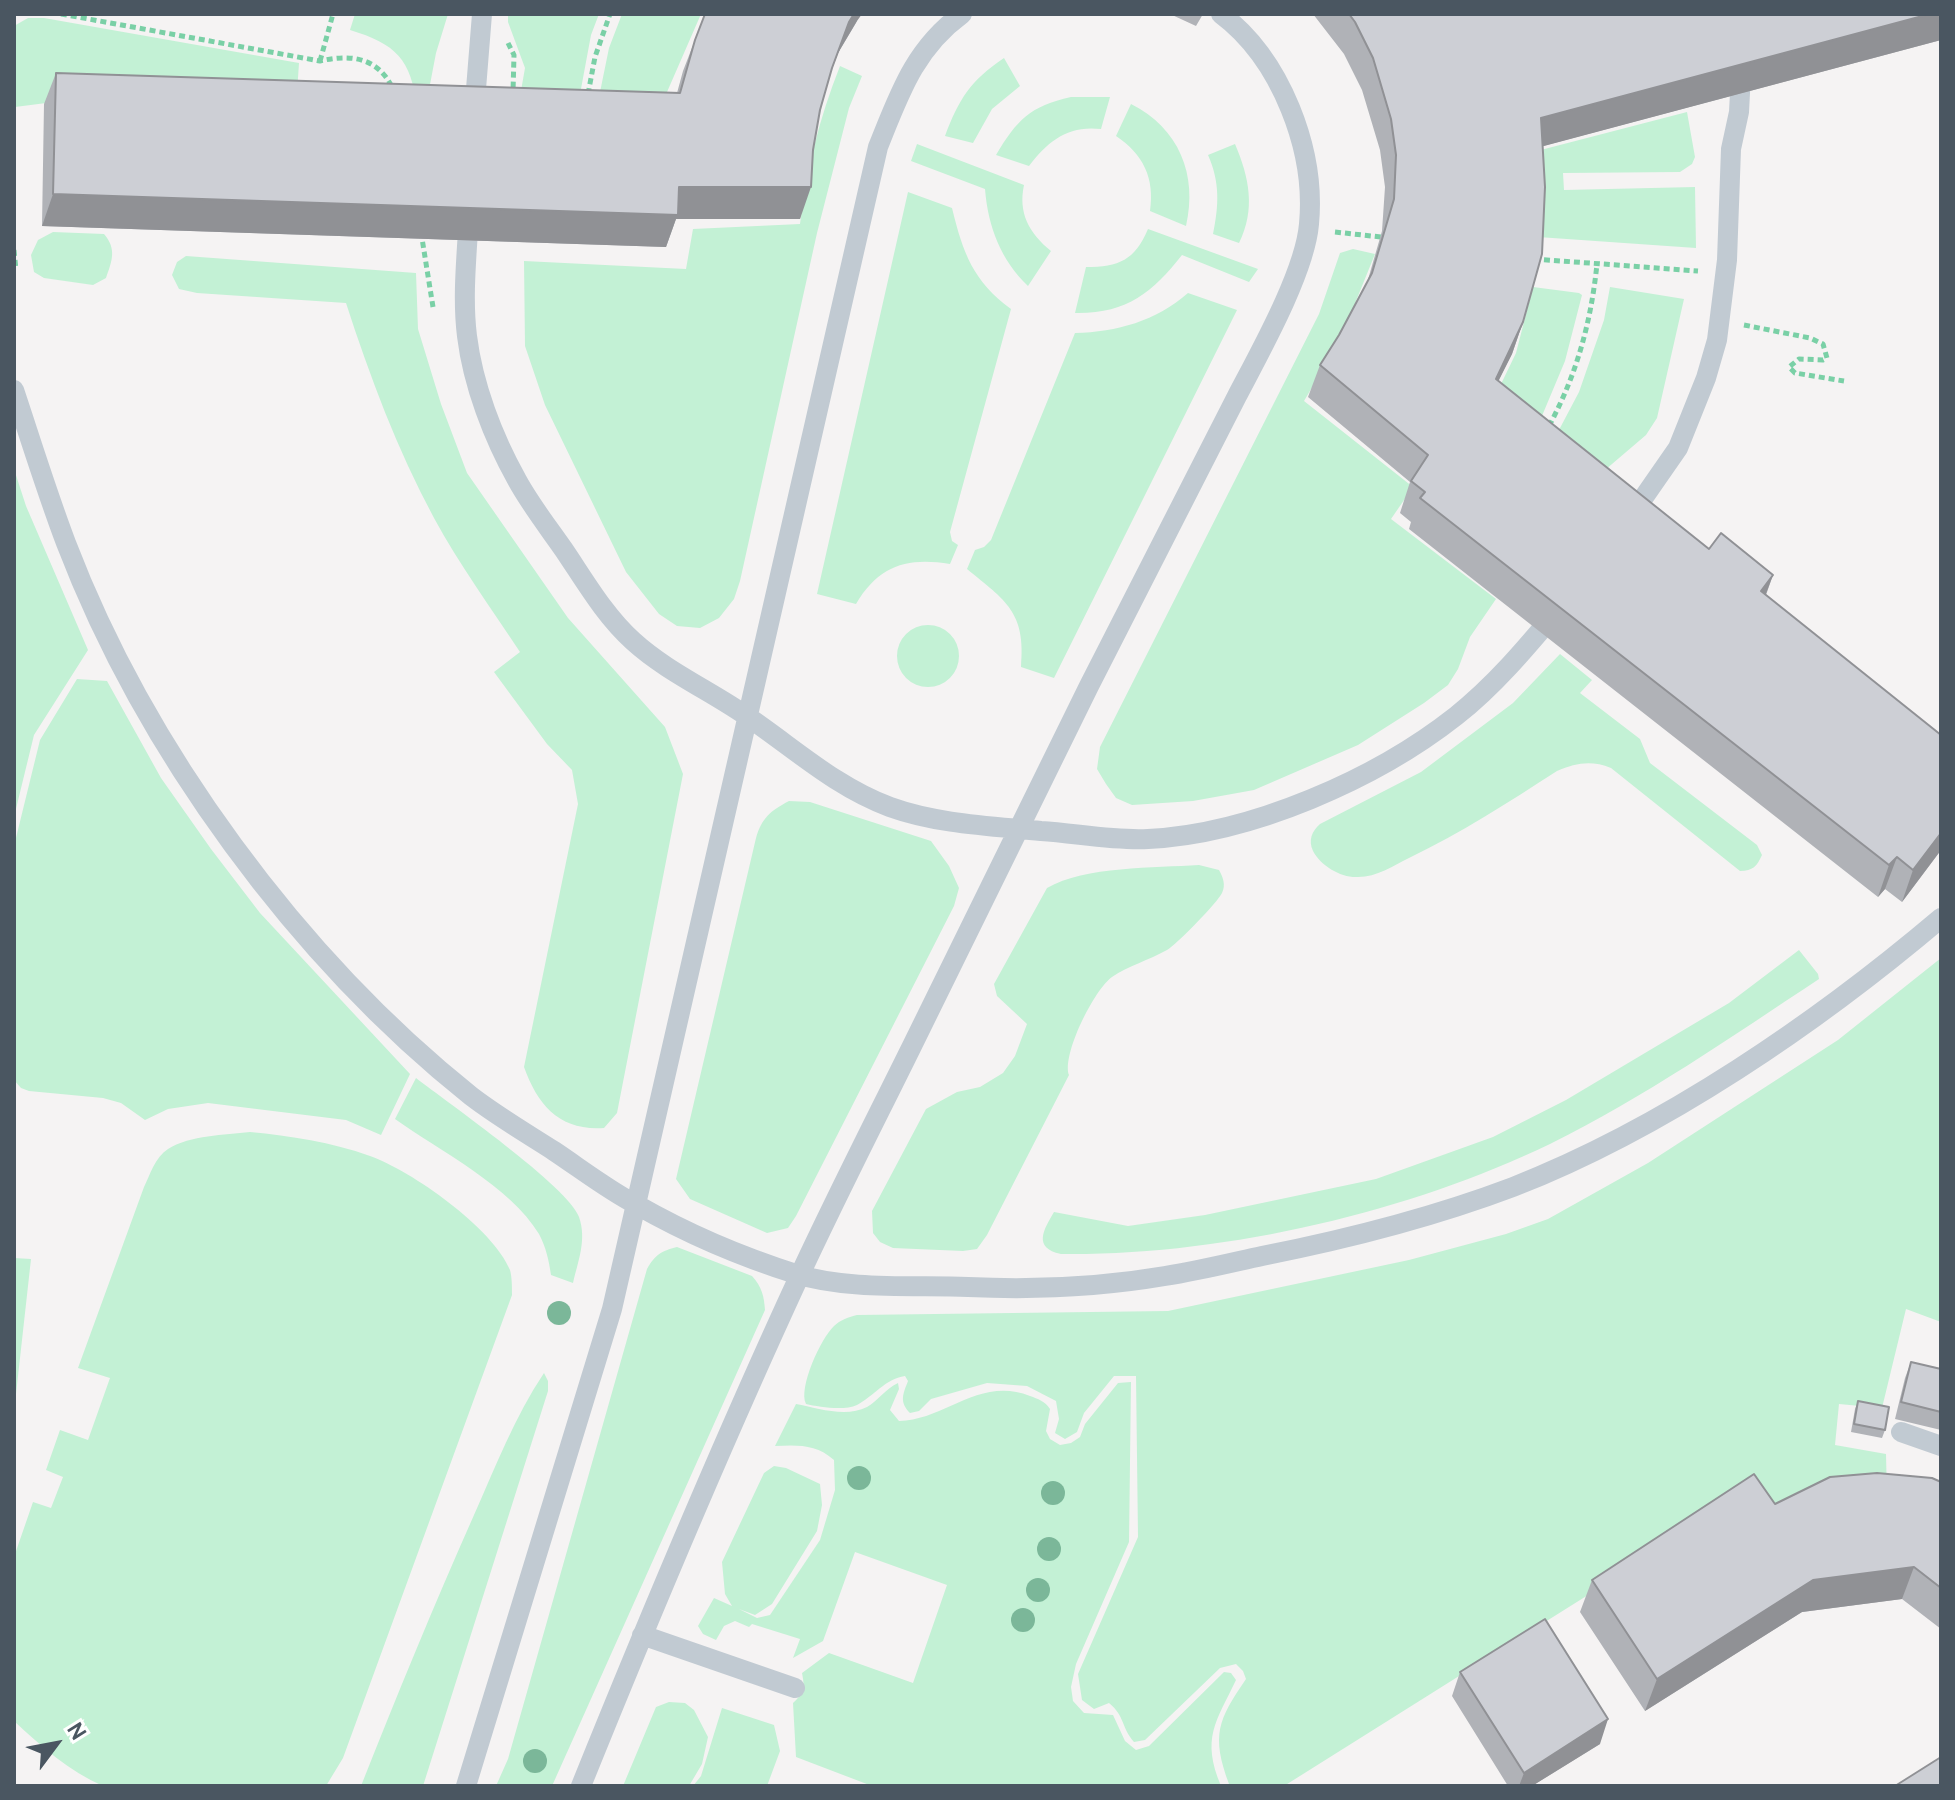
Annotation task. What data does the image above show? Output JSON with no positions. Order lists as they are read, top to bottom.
{
  "north": "top right"
}
